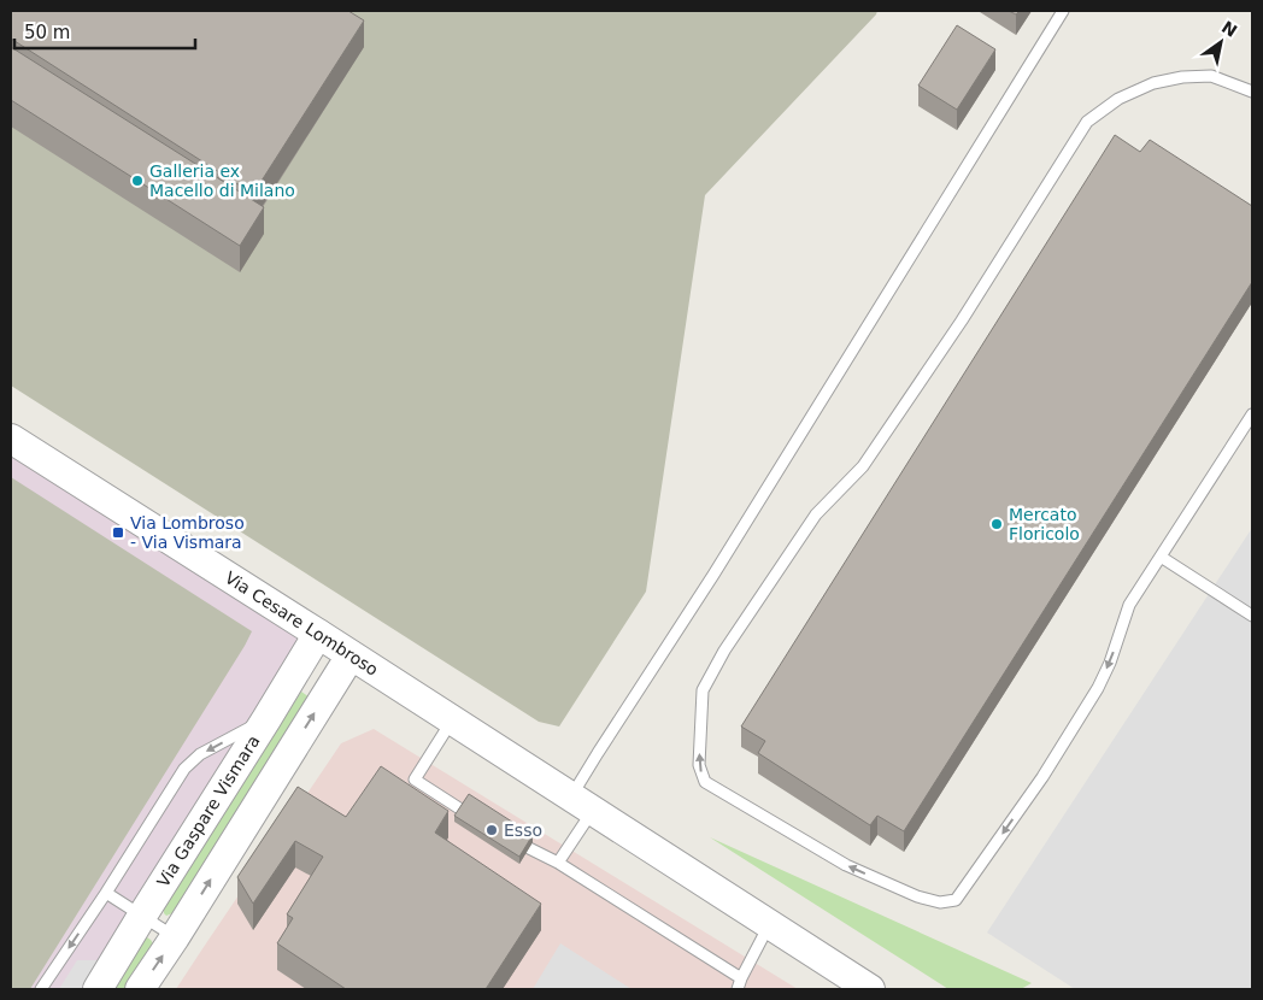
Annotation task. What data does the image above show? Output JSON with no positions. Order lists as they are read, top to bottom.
{
  "streets": {
    "street": ["Via Cesare Lombroso", "Via Gaspare Vismara"]
  },
  "crossings": [
    ["Via Cesare Lombroso", "Via Gaspare Vismara"]
  ],
  "places": {
    "other": ["Galleria ex Macello di Milano", "Mercato Floricolo", "Esso"],
    "transit": ["Via Lombroso - Via Vismara"]
  },
  "scale_bar": "50 m",
  "north": "top right"
}
